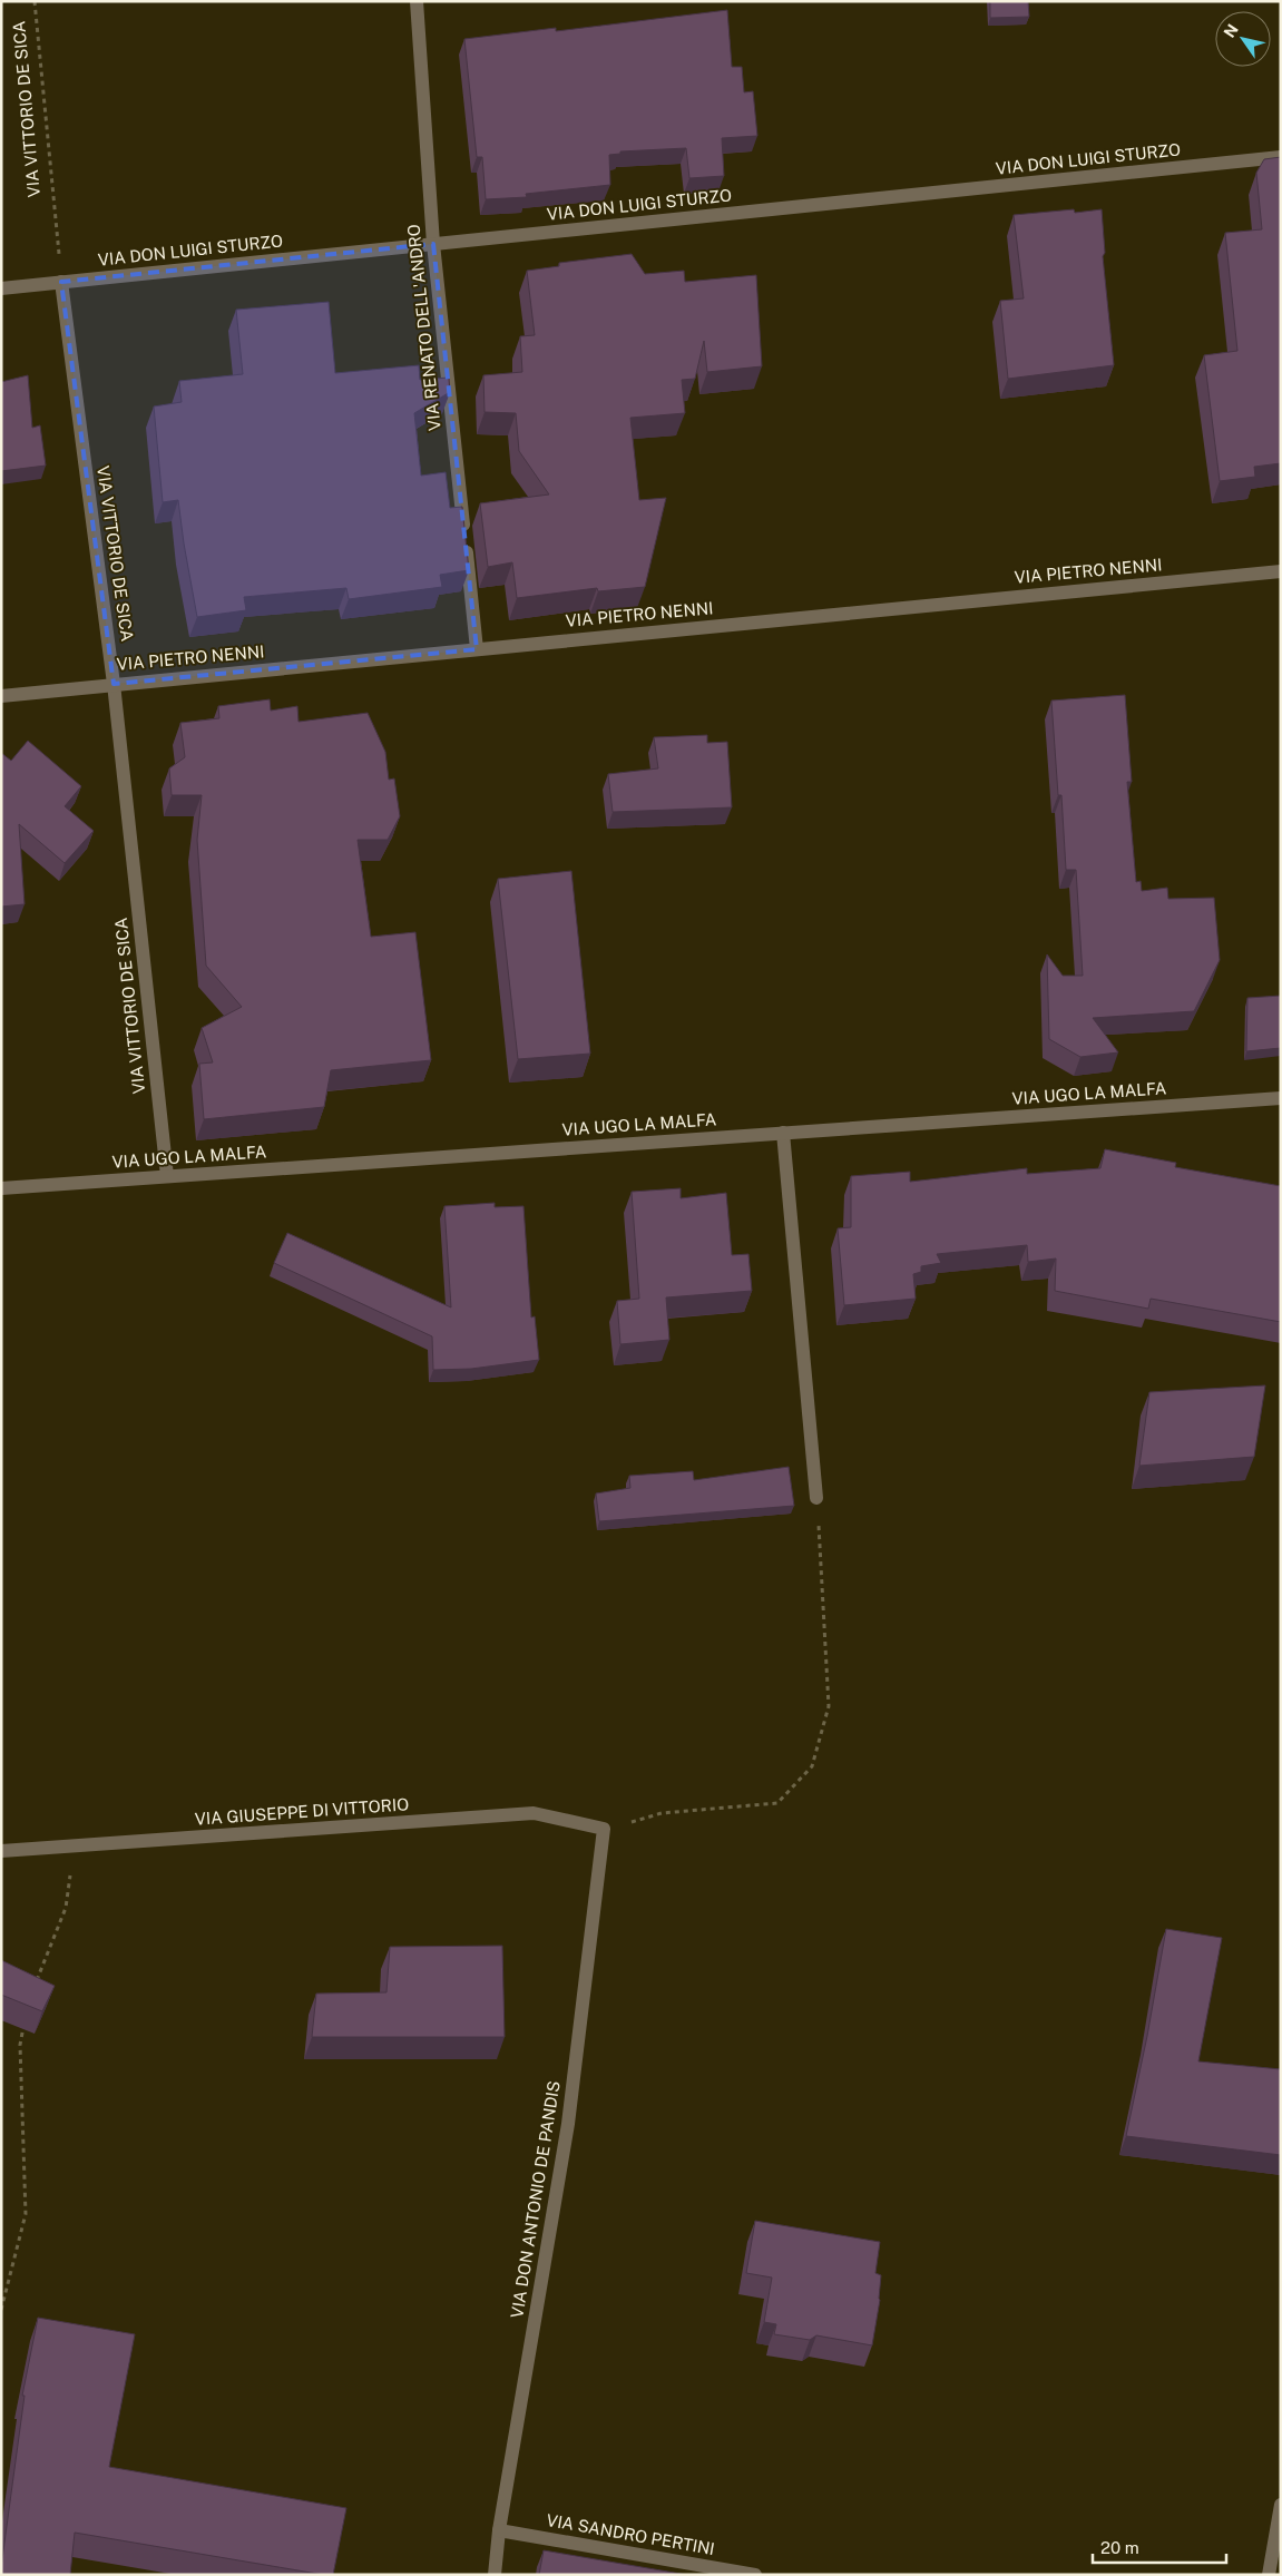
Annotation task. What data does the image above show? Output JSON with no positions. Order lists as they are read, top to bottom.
{
  "streets": {
    "street": [
      "VIA VITTORIO DE SICA",
      "VIA DON LUIGI STURZO",
      "VIA RENATO DELL'ANDRO",
      "VIA PIETRO NENNI",
      "VIA UGO LA MALFA",
      "VIA GIUSEPPE DI VITTORIO",
      "VIA DON ANTONIO DE PANDIS",
      "VIA SANDRO PERTINI"
    ]
  },
  "crossings": [
    ["VIA VITTORIO DE SICA", "VIA DON LUIGI STURZO"],
    ["VIA VITTORIO DE SICA", "VIA PIETRO NENNI"],
    ["VIA VITTORIO DE SICA", "VIA UGO LA MALFA"],
    ["VIA DON LUIGI STURZO", "VIA RENATO DELL'ANDRO"],
    ["VIA RENATO DELL'ANDRO", "VIA PIETRO NENNI"],
    ["VIA GIUSEPPE DI VITTORIO", "VIA DON ANTONIO DE PANDIS"],
    ["VIA DON ANTONIO DE PANDIS", "VIA SANDRO PERTINI"]
  ],
  "scale_bar": "20 m",
  "north": "top left"
}
